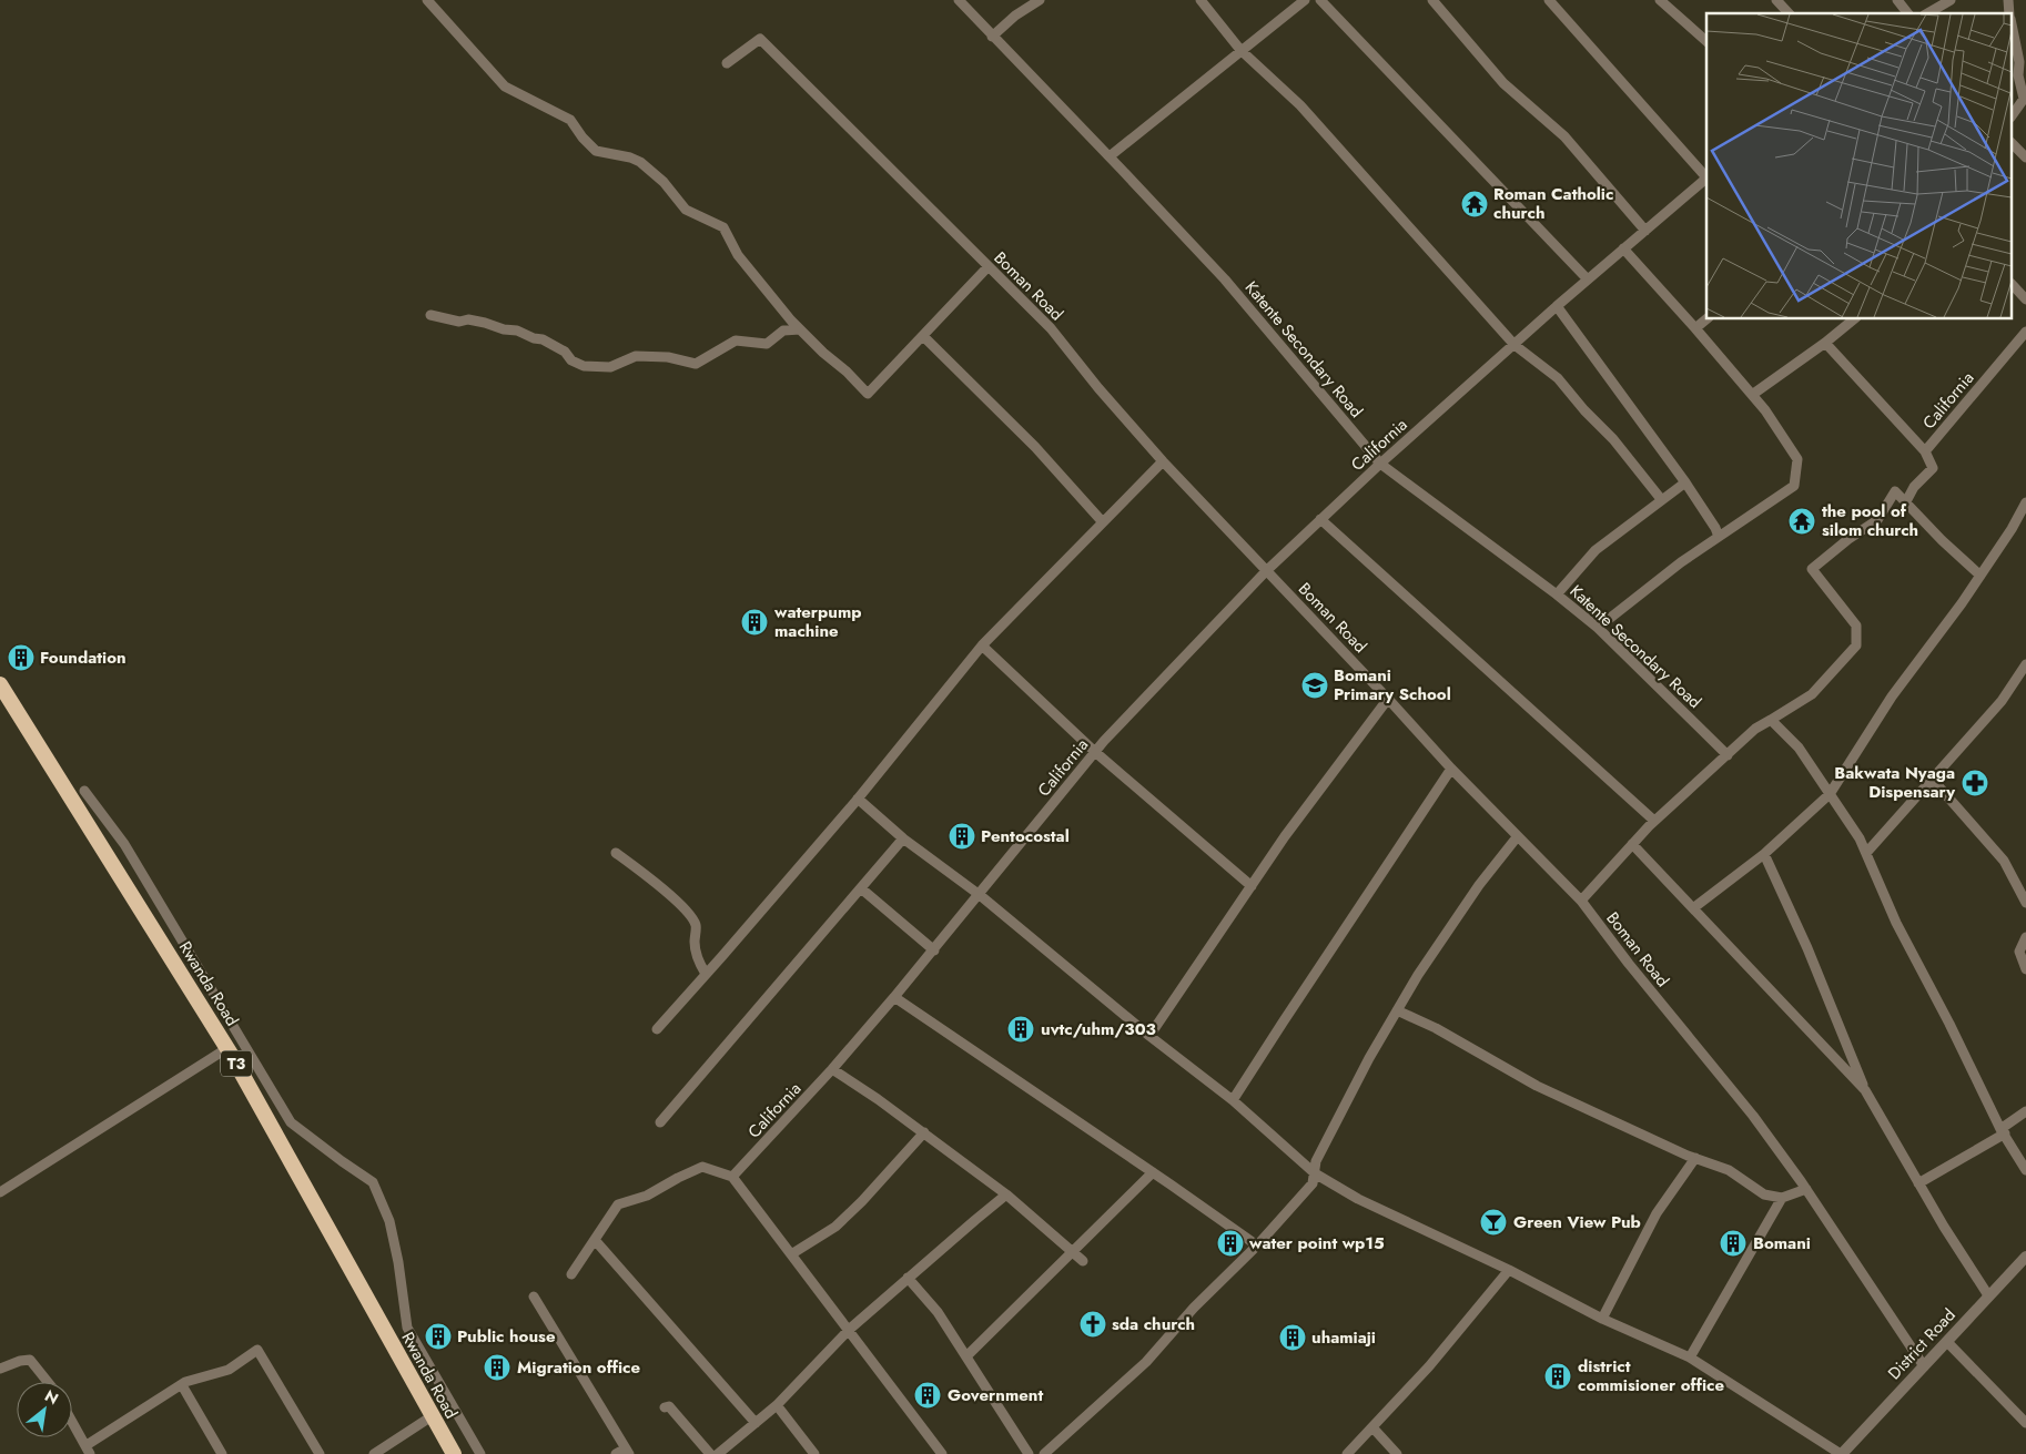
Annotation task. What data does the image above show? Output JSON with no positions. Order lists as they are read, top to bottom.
{
  "streets": {
    "highway": ["Rwanda Road", "T3"],
    "street": [
      "Boman Road",
      "Katente Secondary Road",
      "California",
      "District Road"
    ]
  },
  "crossings": [
    ["Boman Road", "California"],
    ["Boman Road", "District Road"],
    ["Katente Secondary Road", "California"]
  ],
  "places": {
    "temple": ["Roman Catholic church", "the pool of silom church"],
    "building": [
      "waterpump machine",
      "Foundation",
      "Pentocostal",
      "uvtc/uhm/303",
      "water point wp15",
      "Bomani",
      "Public house",
      "uhamiaji",
      "Migration office",
      "district commisioner office",
      "Government"
    ],
    "school or university": ["Bomani Primary School"],
    "pharmacy": ["Bakwata Nyaga Dispensary"],
    "bar": ["Green View Pub"],
    "church": ["sda church"]
  },
  "north": "top right"
}
